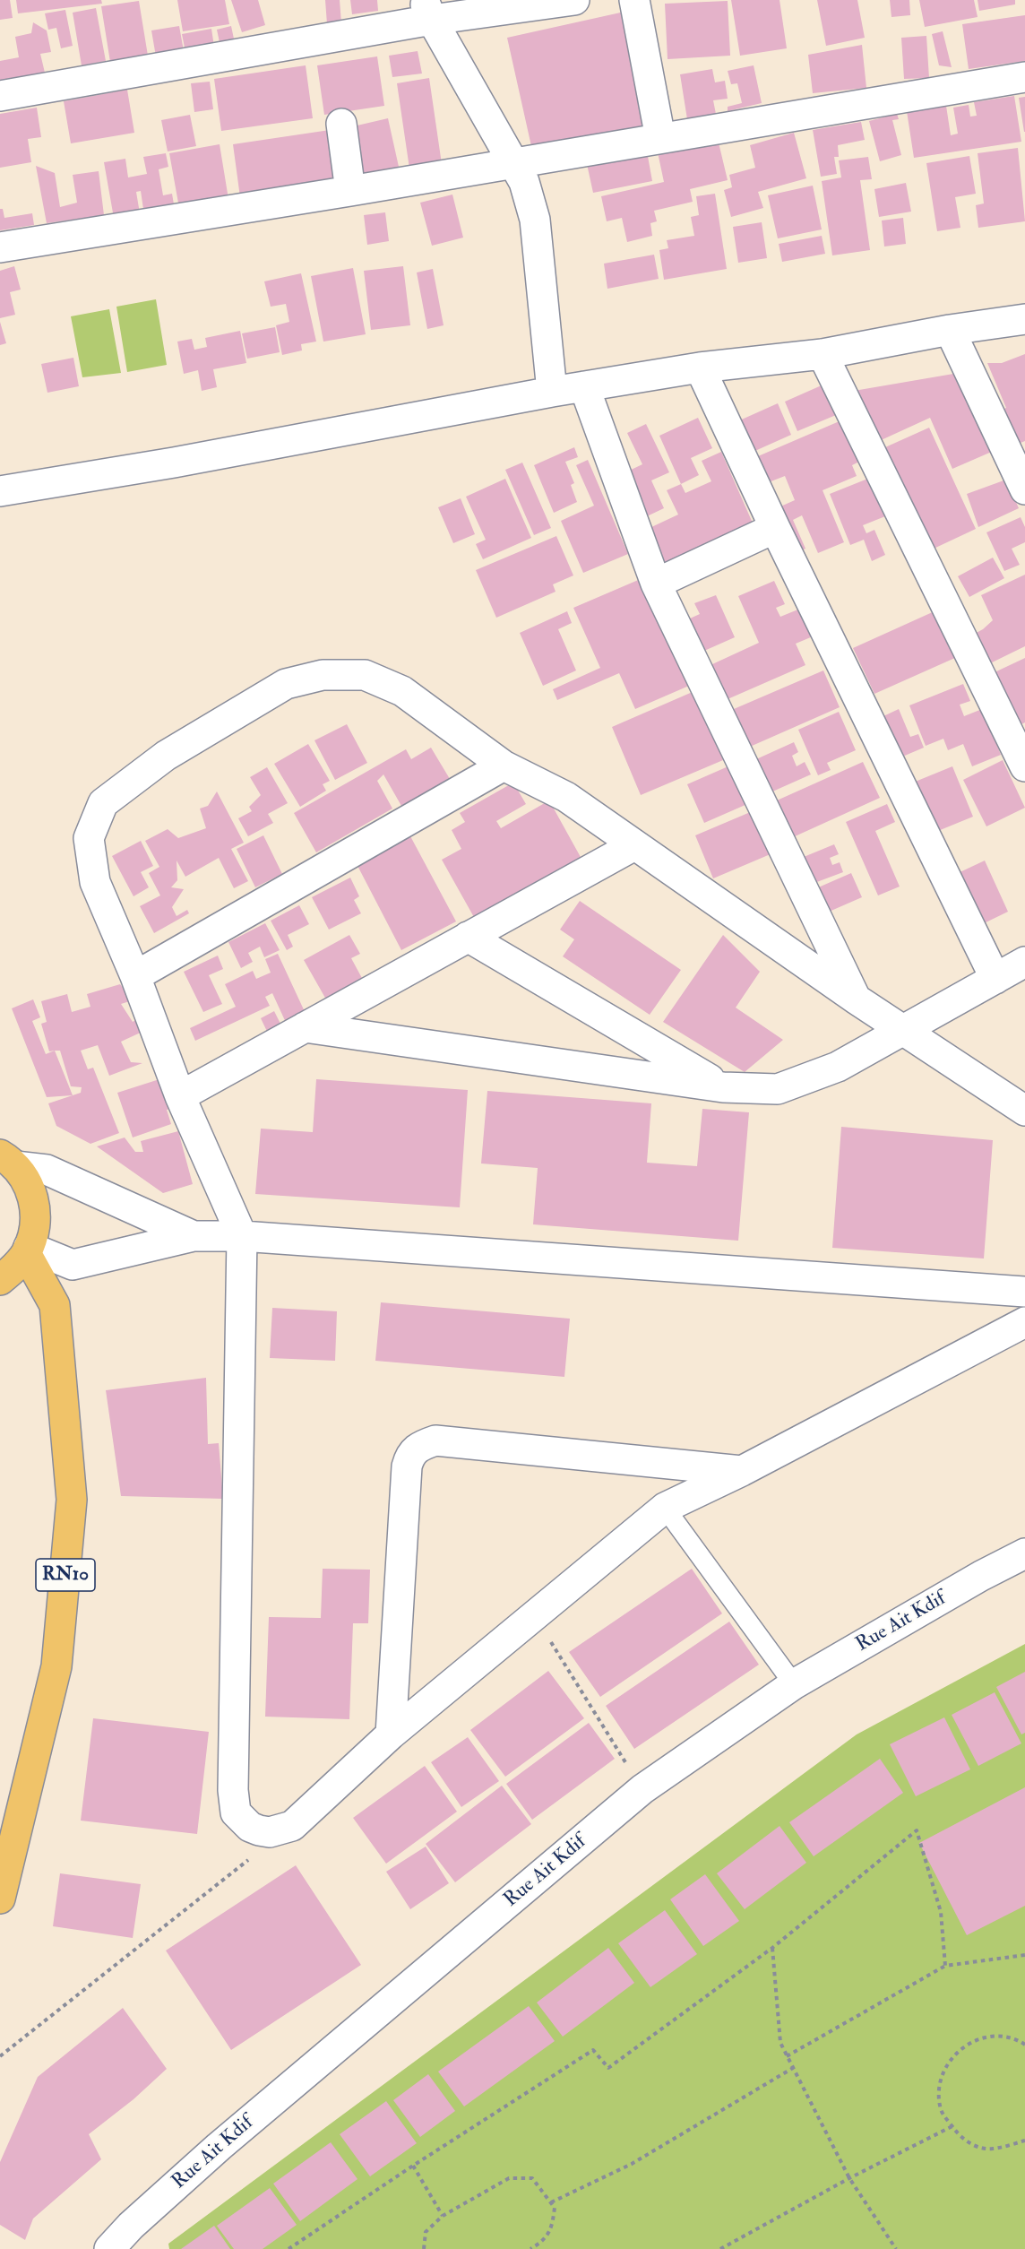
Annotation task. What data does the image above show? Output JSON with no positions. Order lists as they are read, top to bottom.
{
  "streets": {
    "main road": ["RN10"],
    "street": ["Rue Ait Kdif"]
  }
}
